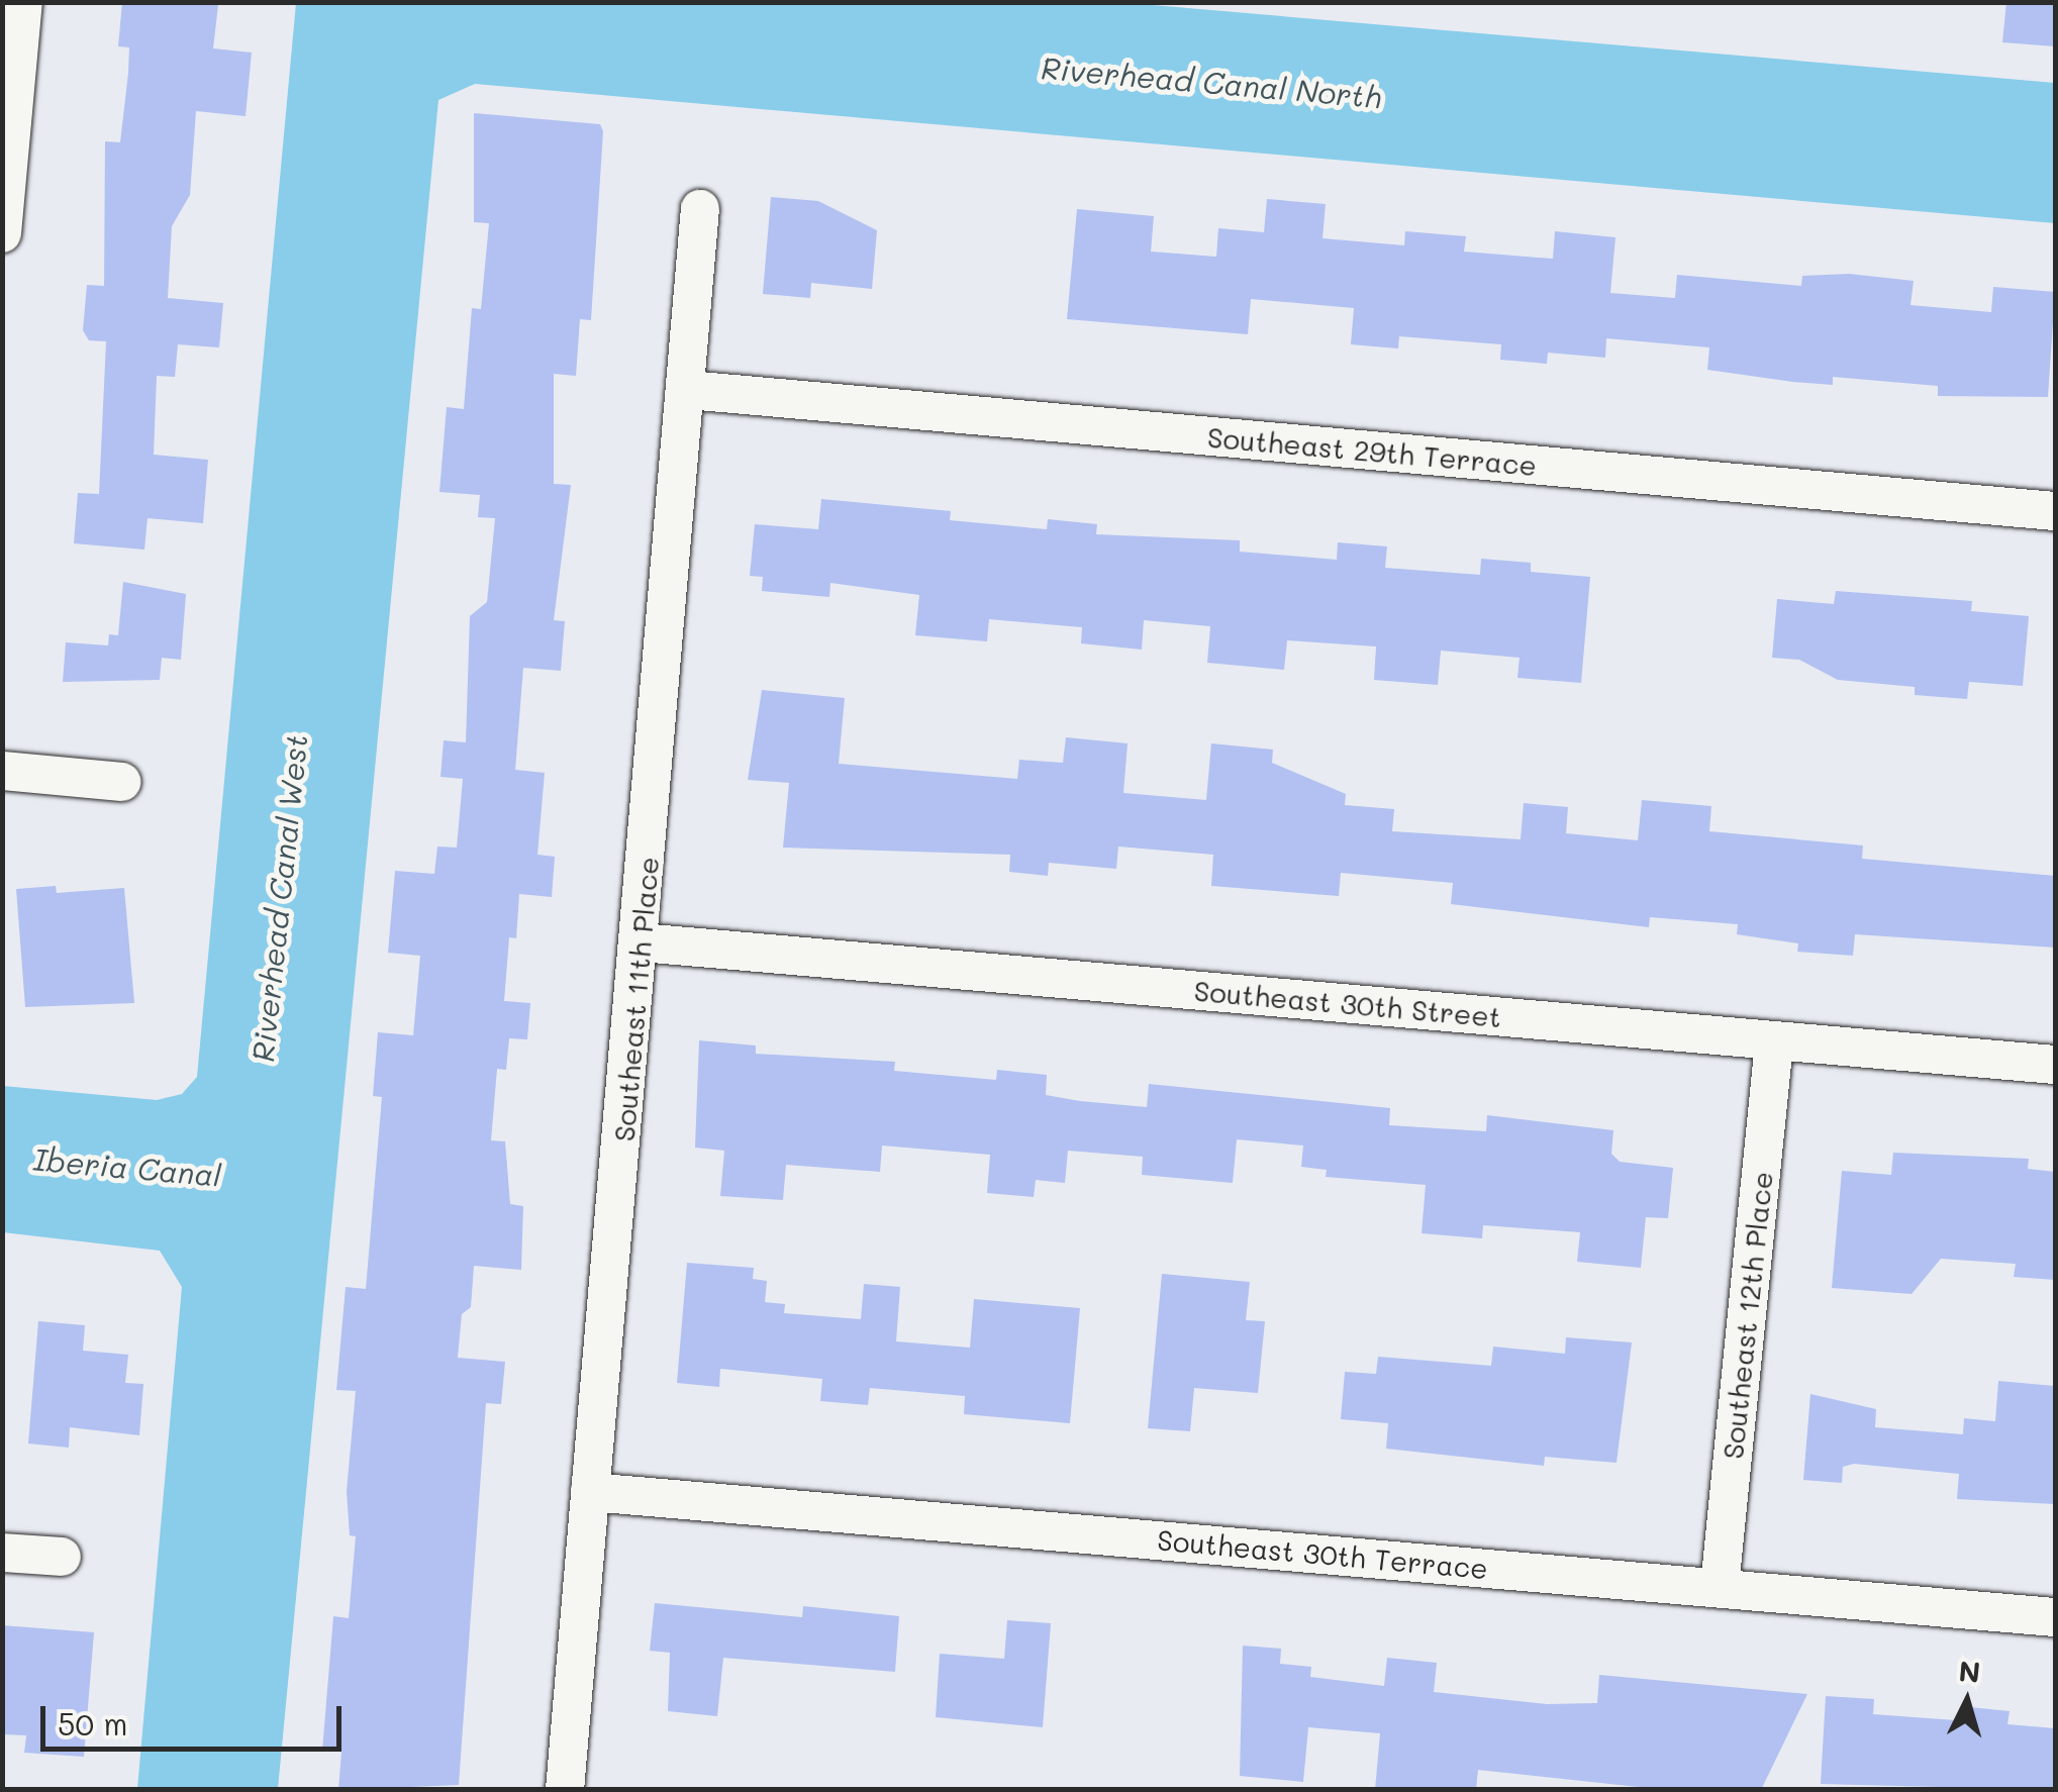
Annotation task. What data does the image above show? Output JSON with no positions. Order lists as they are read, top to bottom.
{
  "streets": {
    "street": [
      "Southeast 29th Terrace",
      "Southeast 11th Place",
      "Southeast 30th Street",
      "Southeast 12th Place",
      "Southeast 30th Terrace"
    ]
  },
  "crossings": [
    ["Southeast 29th Terrace", "Southeast 11th Place"],
    ["Southeast 11th Place", "Southeast 30th Street"],
    ["Southeast 11th Place", "Southeast 30th Terrace"],
    ["Southeast 30th Street", "Southeast 12th Place"],
    ["Southeast 12th Place", "Southeast 30th Terrace"]
  ],
  "water": ["Riverhead Canal North", "Riverhead Canal West", "Iberia Canal"],
  "scale_bar": "50 m",
  "north": "top"
}
